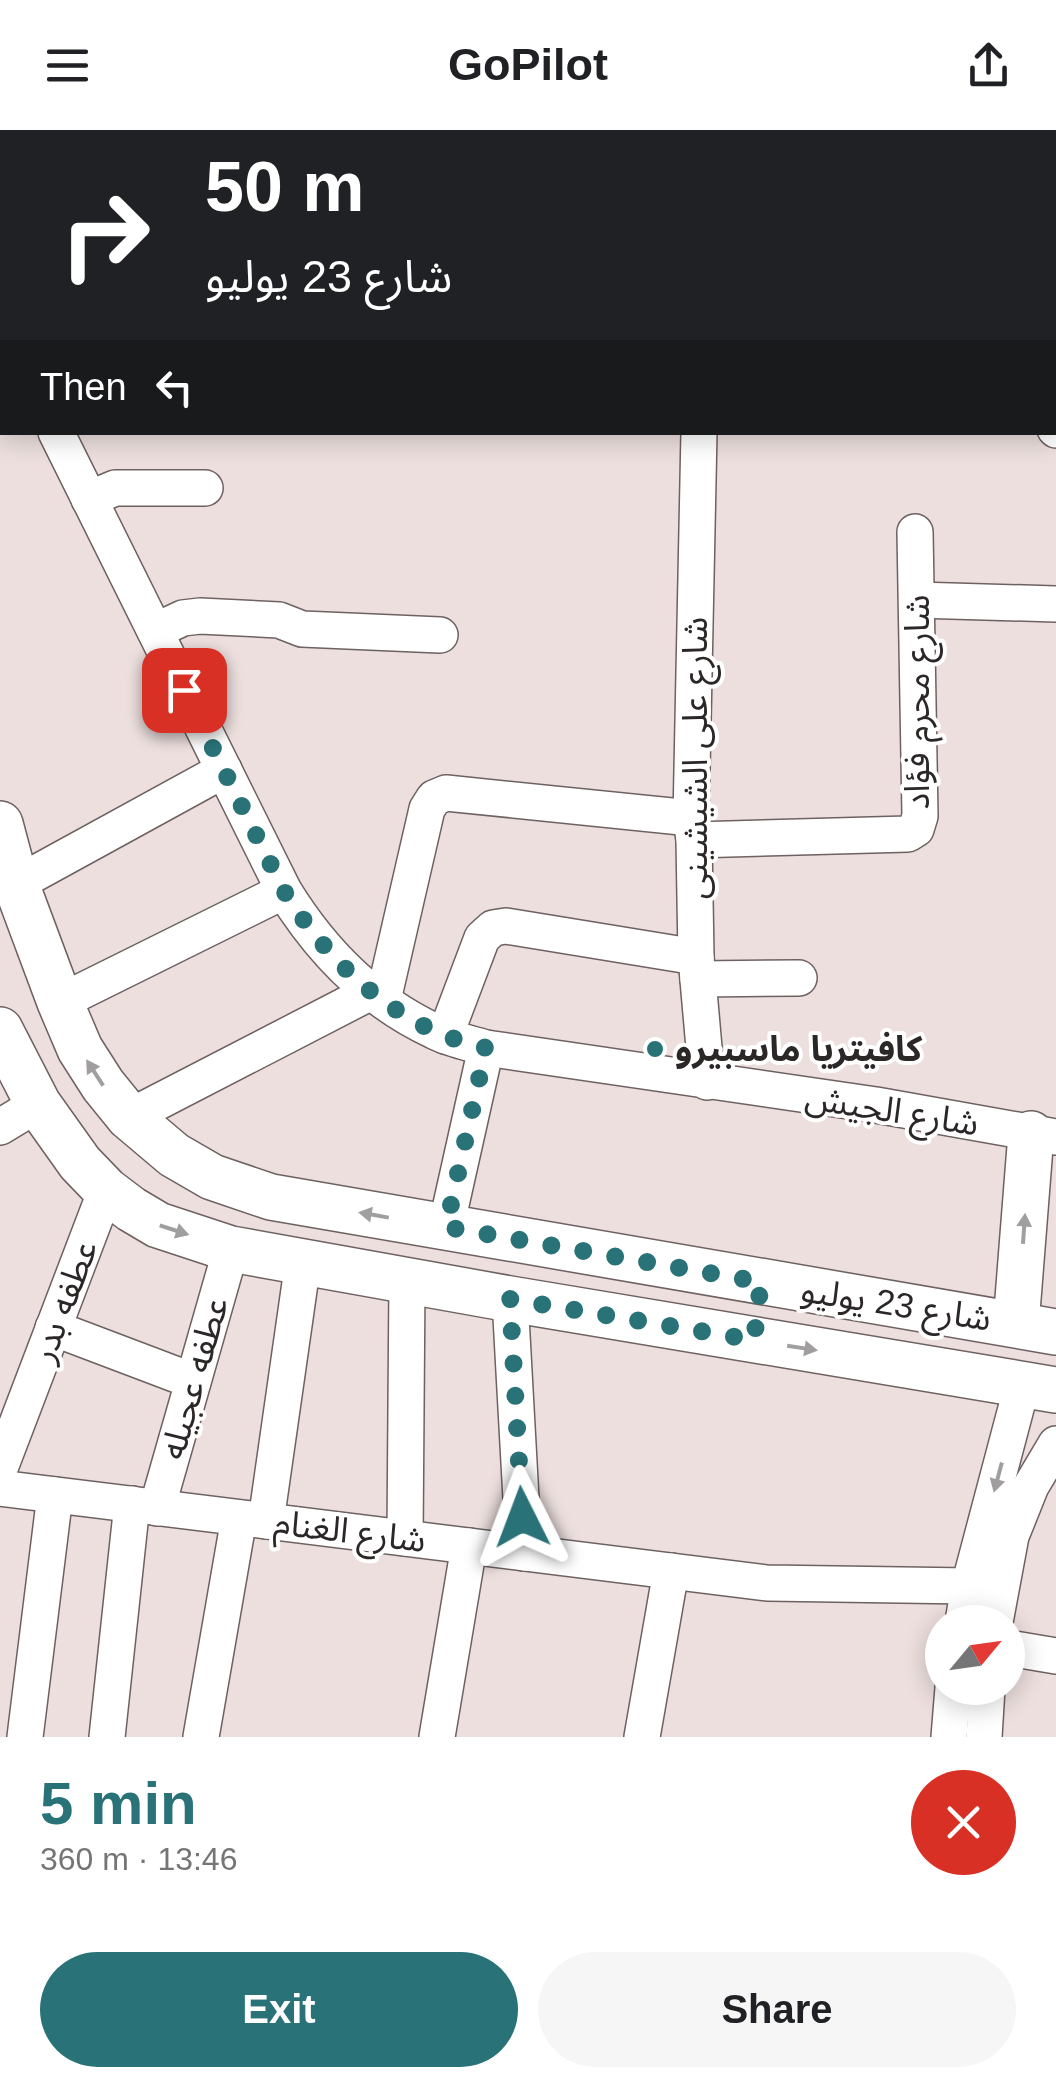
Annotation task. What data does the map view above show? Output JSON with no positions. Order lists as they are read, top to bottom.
{
  "streets": {
    "main road": ["شارع 23 يوليو"],
    "street": [
      "شارع محرم فؤاد",
      "شارع على الشيشينى",
      "شارع الجيش",
      "عطفه بدر",
      "عطفه عجيله",
      "شارع الغنام"
    ]
  },
  "crossings": [
    ["شارع محرم فؤاد", "شارع على الشيشينى"],
    ["شارع على الشيشينى", "شارع الجيش"],
    ["عطفه بدر", "شارع 23 يوليو"],
    ["شارع 23 يوليو", "عطفه عجيله"],
    ["عطفه عجيله", "شارع الغنام"]
  ],
  "places": ["كافيتريا ماسبيرو"],
  "north": "top right",
  "page": {
    "header": "GoPilot",
    "turn": ["50 m", "شارع 23 يوليو"],
    "then": "Then",
    "heading": ["5 min", "360 m · 13:46"],
    "buttons": ["Exit", "Share"]
  }
}
